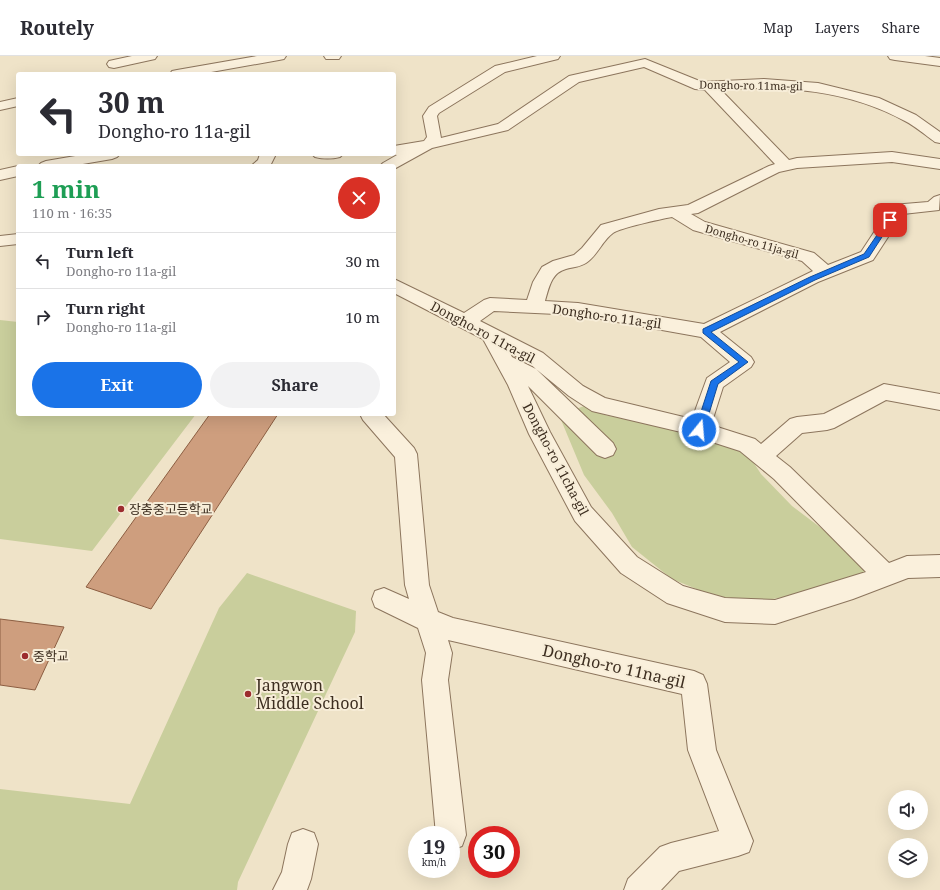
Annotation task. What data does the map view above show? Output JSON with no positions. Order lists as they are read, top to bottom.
{
  "streets": {
    "street": [
      "Dongho-ro 11ma-gil",
      "Dongho-ro 11ja-gil",
      "Dongho-ro 11a-gil",
      "Dongho-ro 11ra-gil",
      "Dongho-ro 11cha-gil",
      "Dongho-ro 11na-gil"
    ]
  },
  "crossings": [
    ["Dongho-ro 11ja-gil", "Dongho-ro 11a-gil"],
    ["Dongho-ro 11a-gil", "Dongho-ro 11ra-gil"],
    ["Dongho-ro 11ra-gil", "Dongho-ro 11cha-gil"]
  ],
  "places": ["장충중고등학교", "중학교", "Jangwon Middle School"],
  "page": {
    "header": "Routely",
    "nav": ["Map", "Layers", "Share"],
    "turn": ["30 m", "Dongho-ro 11a-gil"],
    "heading": ["1 min", "110 m · 16:35"],
    "list": [
      {
        "name": "Turn left",
        "note": "Dongho-ro 11a-gil",
        "value": "30 m"
      },
      {
        "name": "Turn right",
        "note": "Dongho-ro 11a-gil",
        "value": "10 m"
      }
    ],
    "buttons": ["Exit", "Share"],
    "speed": "19 km/h",
    "limit": "30"
  }
}
